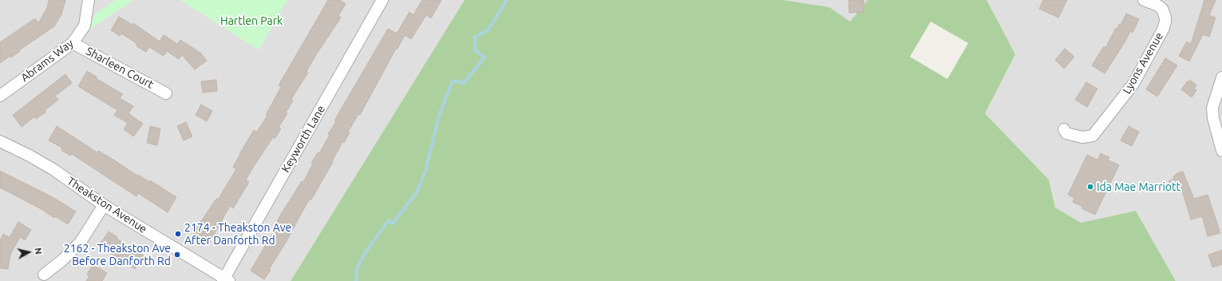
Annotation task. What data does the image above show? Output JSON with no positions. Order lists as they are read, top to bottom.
{
  "streets": {
    "street": [
      "Abrams Way",
      "Lyons Avenue",
      "Sharleen Court",
      "Keyworth Lane",
      "Theakston Avenue"
    ]
  },
  "crossings": [
    ["Abrams Way", "Sharleen Court"],
    ["Keyworth Lane", "Theakston Avenue"]
  ],
  "parks": ["Hartlen Park"],
  "places": ["Ida Mae Marriott", "2174 - Theakston Ave After Danforth Rd", "2162 - Theakston Ave Before Danforth Rd"],
  "north": "right"
}
